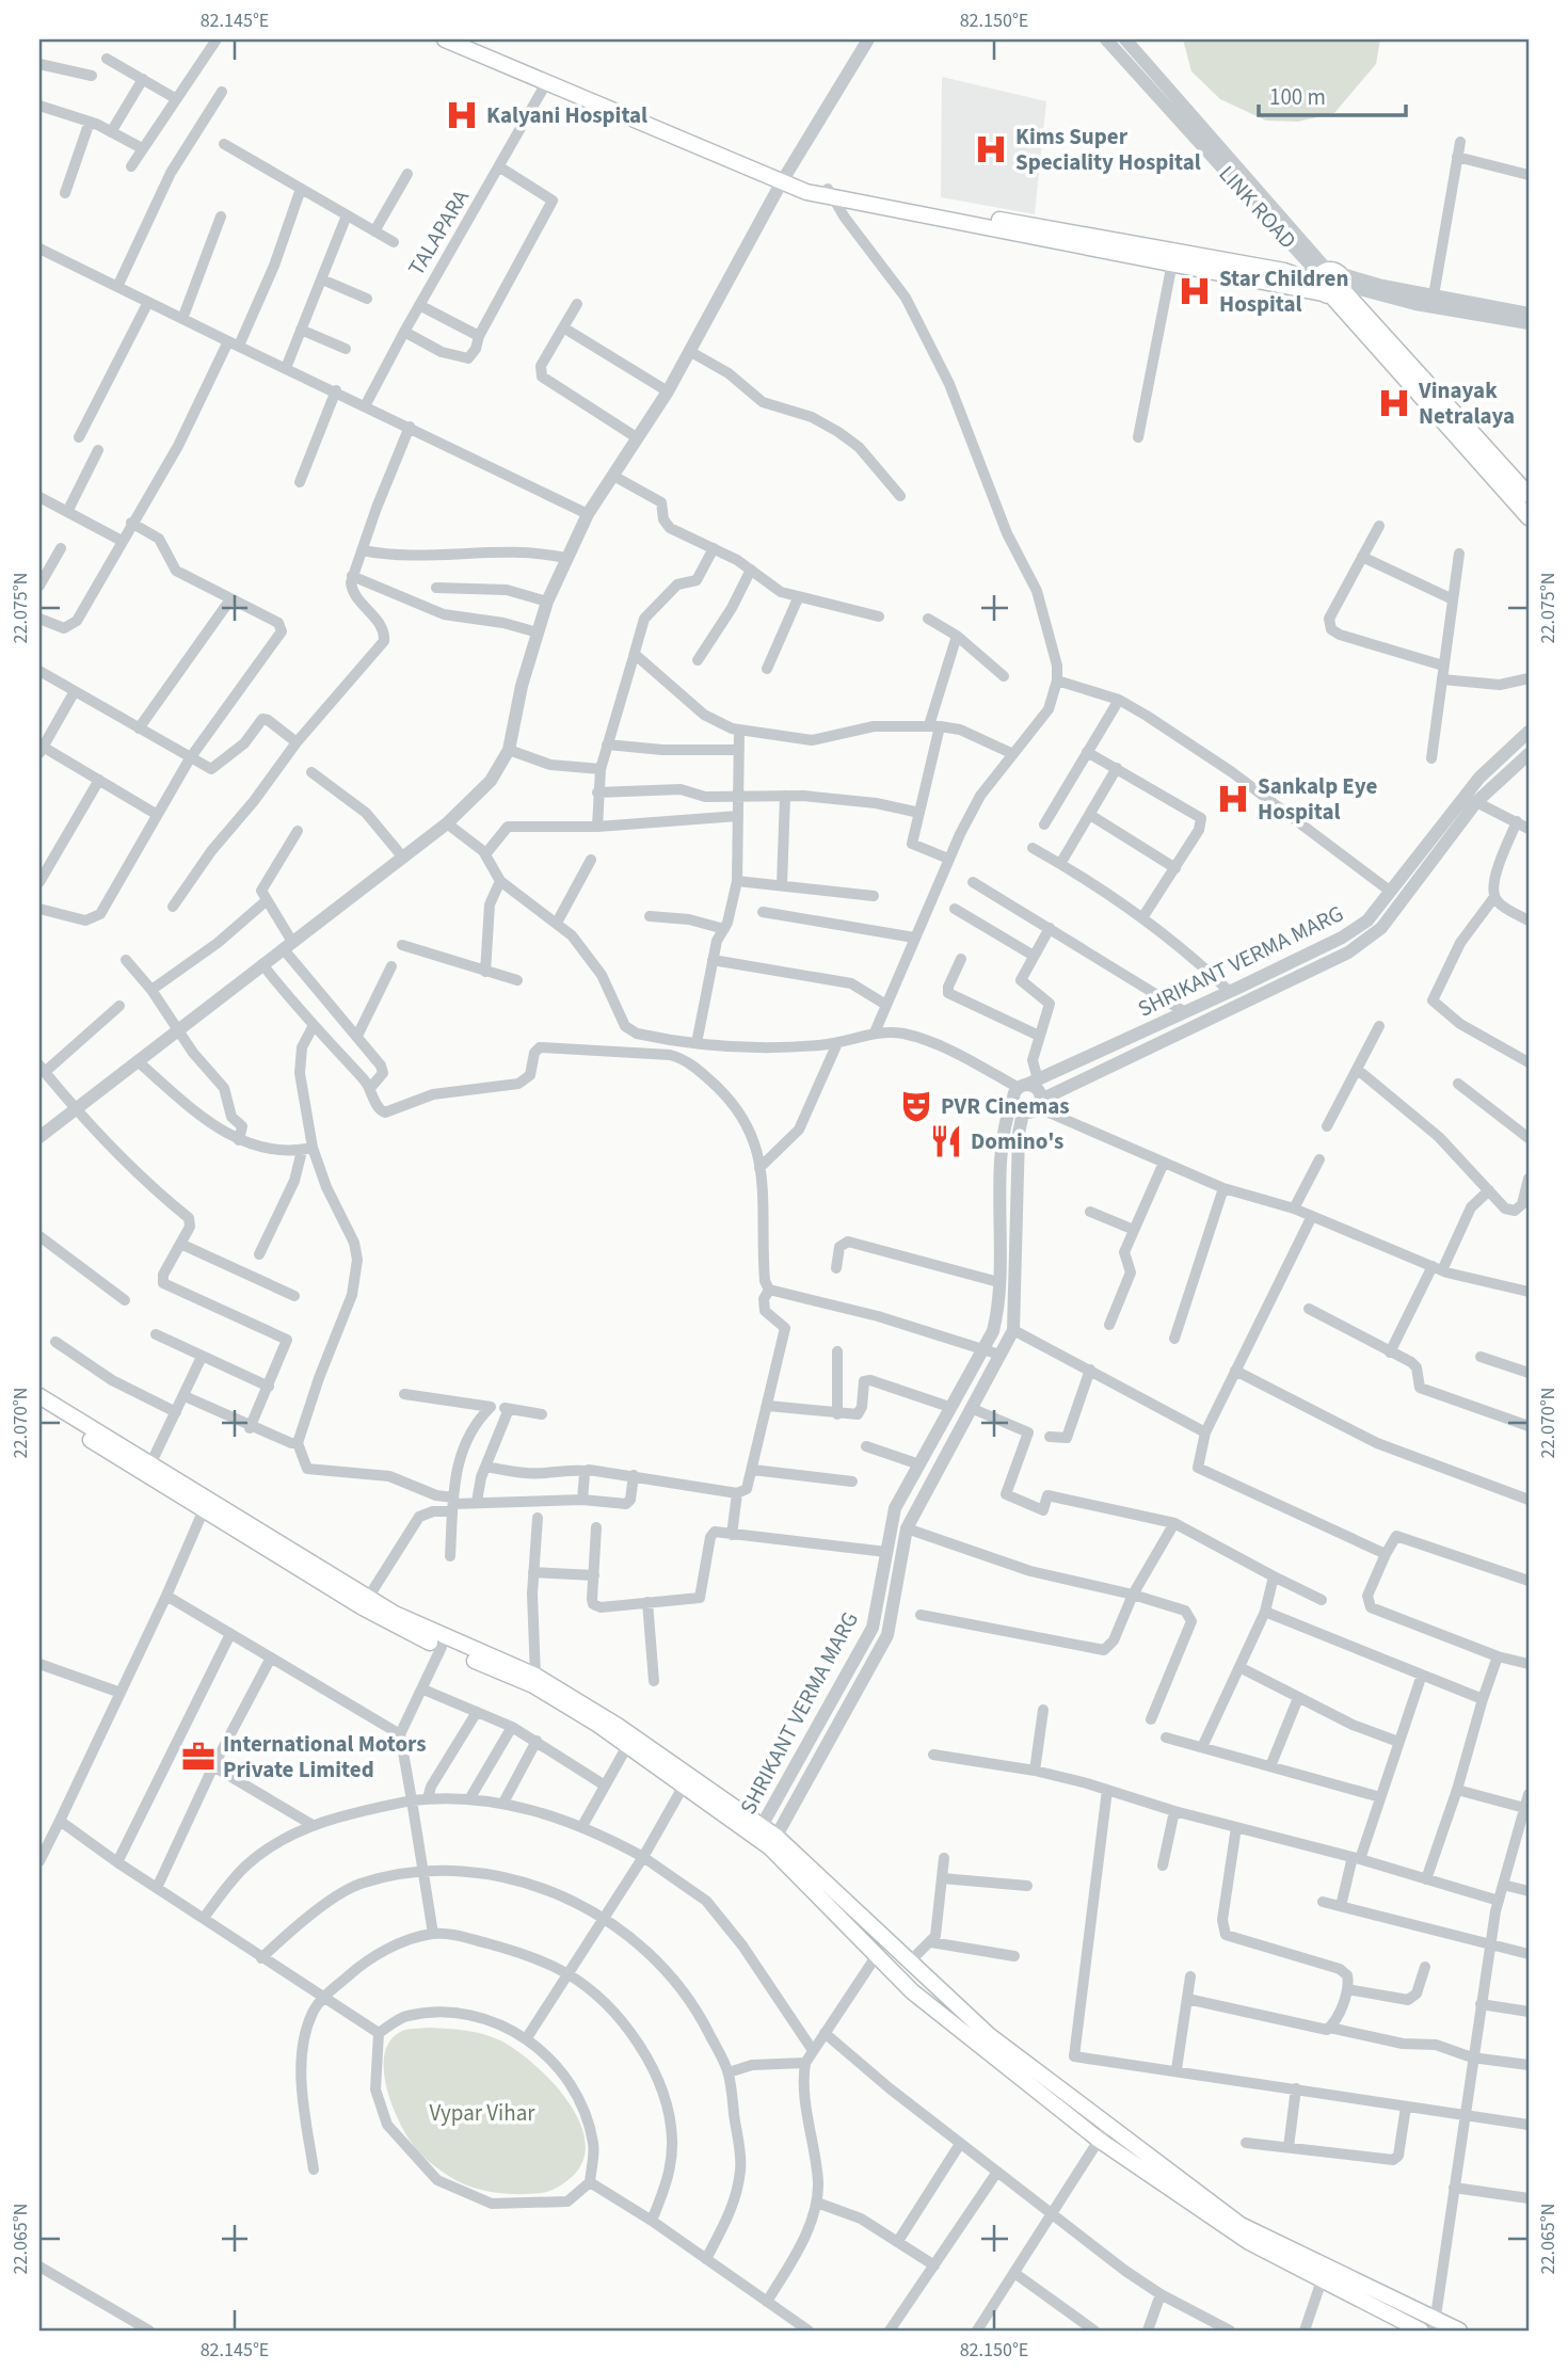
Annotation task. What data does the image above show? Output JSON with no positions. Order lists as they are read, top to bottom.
{
  "streets": {
    "main road": ["LINK ROAD"],
    "street": ["TALAPARA", "SHRIKANT VERMA MARG"]
  },
  "parks": ["Vypar Vihar"],
  "places": {
    "hospital": [
      "Kalyani Hospital",
      "Kims Super Speciality Hospital",
      "Star Children Hospital",
      "Vinayak Netralaya",
      "Sankalp Eye Hospital"
    ],
    "theatre": ["PVR Cinemas"],
    "restaurant": ["Domino's"],
    "office": ["International Motors Private Limited"]
  },
  "scale_bar": "100 m",
  "coordinates": [
    "82.145°E",
    "82.150°E",
    "22.075°N",
    "22.070°N",
    "22.065°N"
  ]
}
